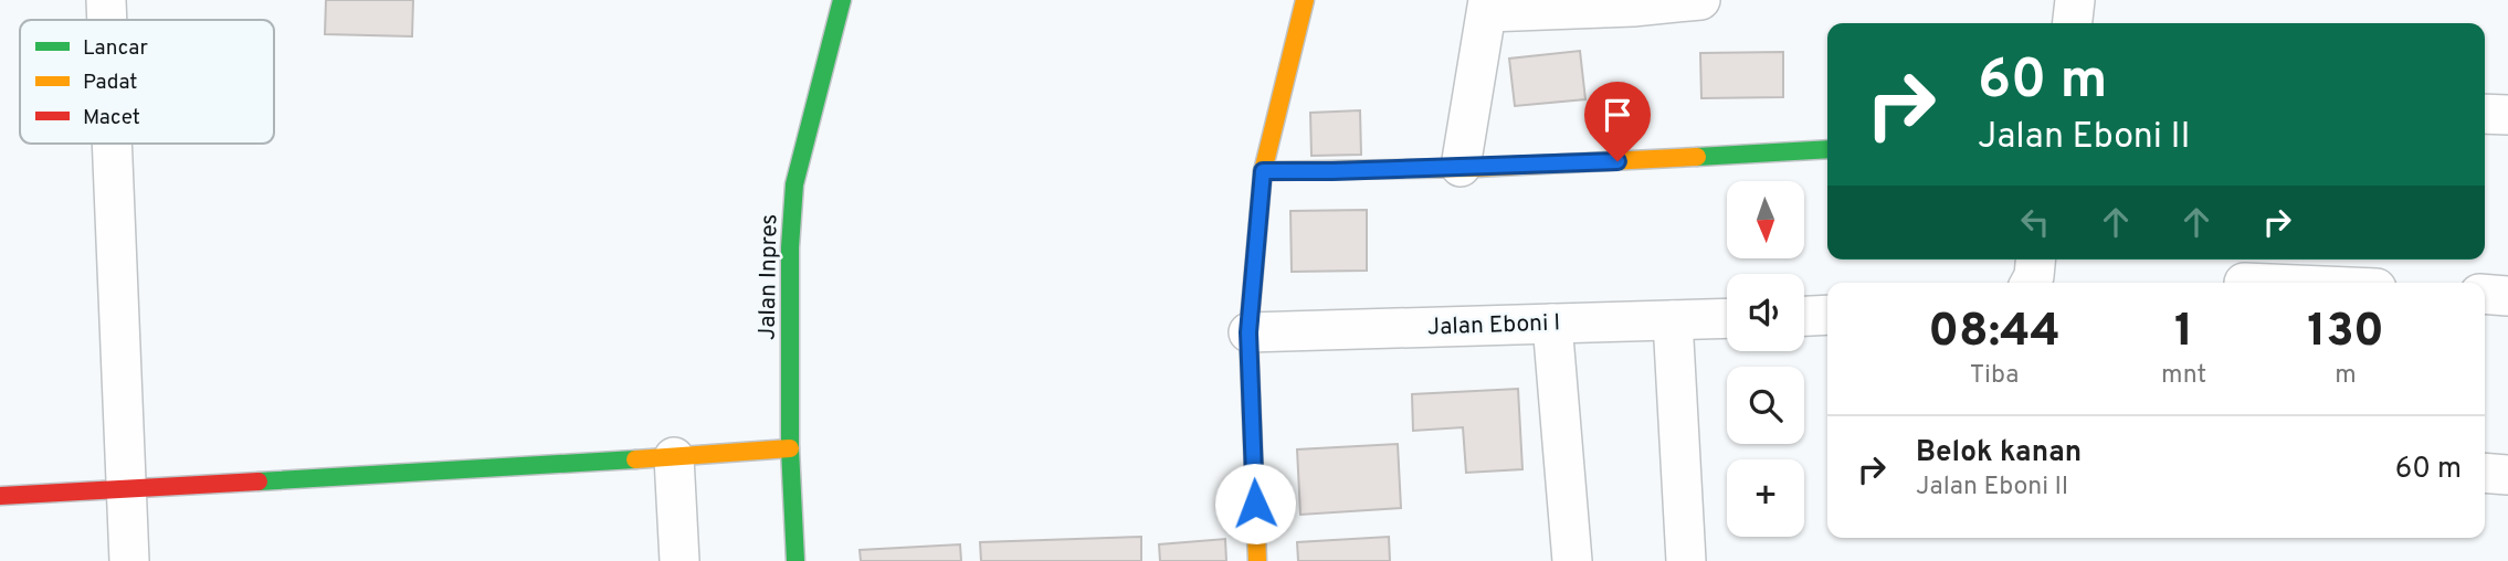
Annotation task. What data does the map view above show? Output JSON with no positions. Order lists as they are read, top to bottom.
{
  "streets": {
    "street": ["Jalan Inpres", "Jalan Eboni I"]
  },
  "legend": ["Lancar", "Padat", "Macet"],
  "north": "bottom",
  "page": {
    "turn": ["60 m", "Jalan Eboni II"],
    "map_buttons": "+",
    "eta": [
      "08:44",
      "Tiba",
      "1",
      "mnt",
      "130",
      "m"
    ],
    "list": [
      {
        "name": "Belok kanan",
        "note": "Jalan Eboni II",
        "value": "60 m"
      }
    ]
  }
}
